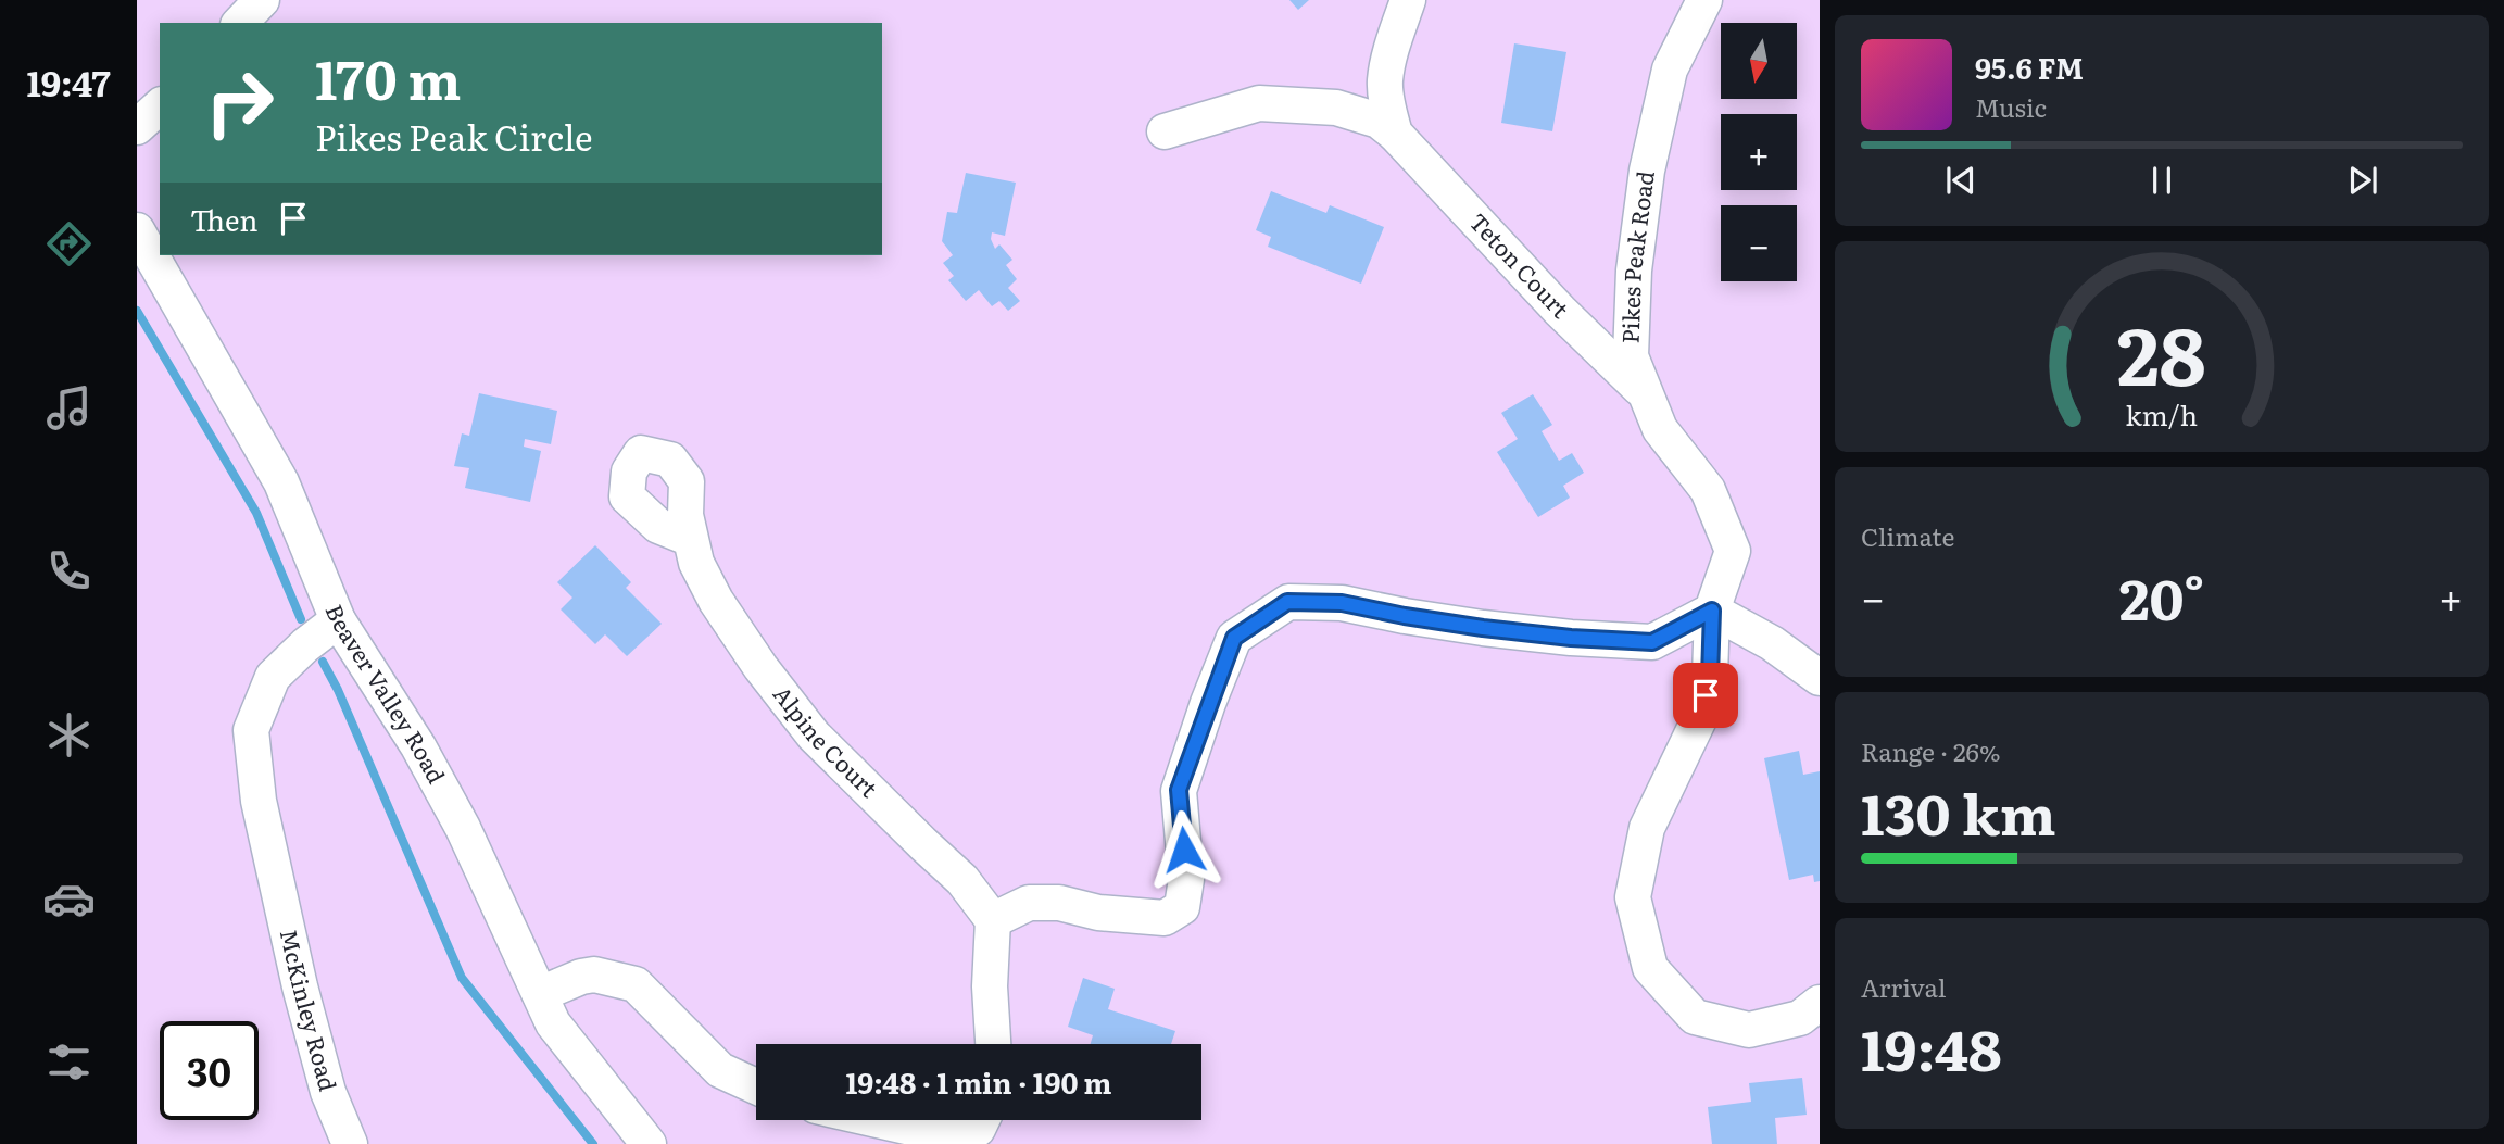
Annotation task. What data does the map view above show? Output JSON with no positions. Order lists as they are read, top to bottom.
{
  "streets": {
    "street": [
      "Pikes Peak Road",
      "Teton Court",
      "Beaver Valley Road",
      "Alpine Court",
      "McKinley Road"
    ]
  },
  "crossings": [
    ["Pikes Peak Road", "Teton Court"],
    ["Beaver Valley Road", "McKinley Road"]
  ],
  "north": "bottom",
  "page": {
    "tabs": "19:47",
    "map_buttons": ["+", "−"],
    "turn": ["170 m", "Pikes Peak Circle"],
    "song": ["95.6 FM", "Music"],
    "then": "Then",
    "tile": [
      "Climate",
      ["Range · 26%", "130 km"],
      ["Arrival", "19:48"]
    ],
    "heat": ["−", "20°", "+"],
    "limit": "30",
    "trip": "19:48 · 1 min · 190 m",
    "gauge": ["28", "km/h"]
  }
}
